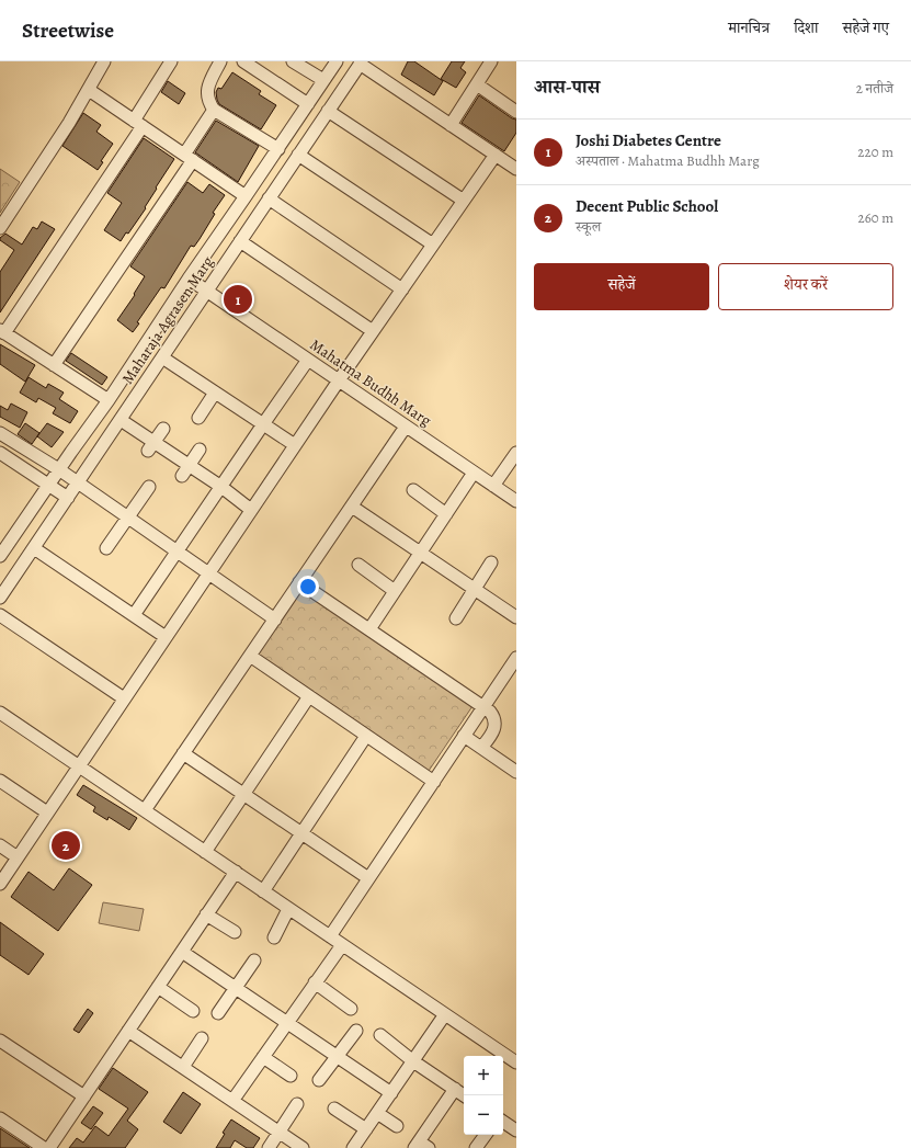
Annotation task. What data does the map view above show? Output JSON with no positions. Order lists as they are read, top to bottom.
{
  "streets": {
    "street": ["Maharaja Agrasen Marg", "Mahatma Budhh Marg"]
  },
  "crossings": [
    ["Maharaja Agrasen Marg", "Mahatma Budhh Marg"]
  ],
  "page": {
    "header": "Streetwise",
    "nav": ["मानचित्र", "दिशा", "सहेजे गए"],
    "heading": ["आस-पास", "2 नतीजे"],
    "list": [
      {
        "mark": "1",
        "name": "Joshi Diabetes Centre",
        "note": "अस्पताल · Mahatma Budhh Marg",
        "value": "220 m"
      },
      {
        "mark": "2",
        "name": "Decent Public School",
        "note": "स्कूल",
        "value": "260 m"
      }
    ],
    "buttons": ["सहेजें", "शेयर करें"],
    "pins": ["1", "2"],
    "map_buttons": ["+", "−"]
  }
}
